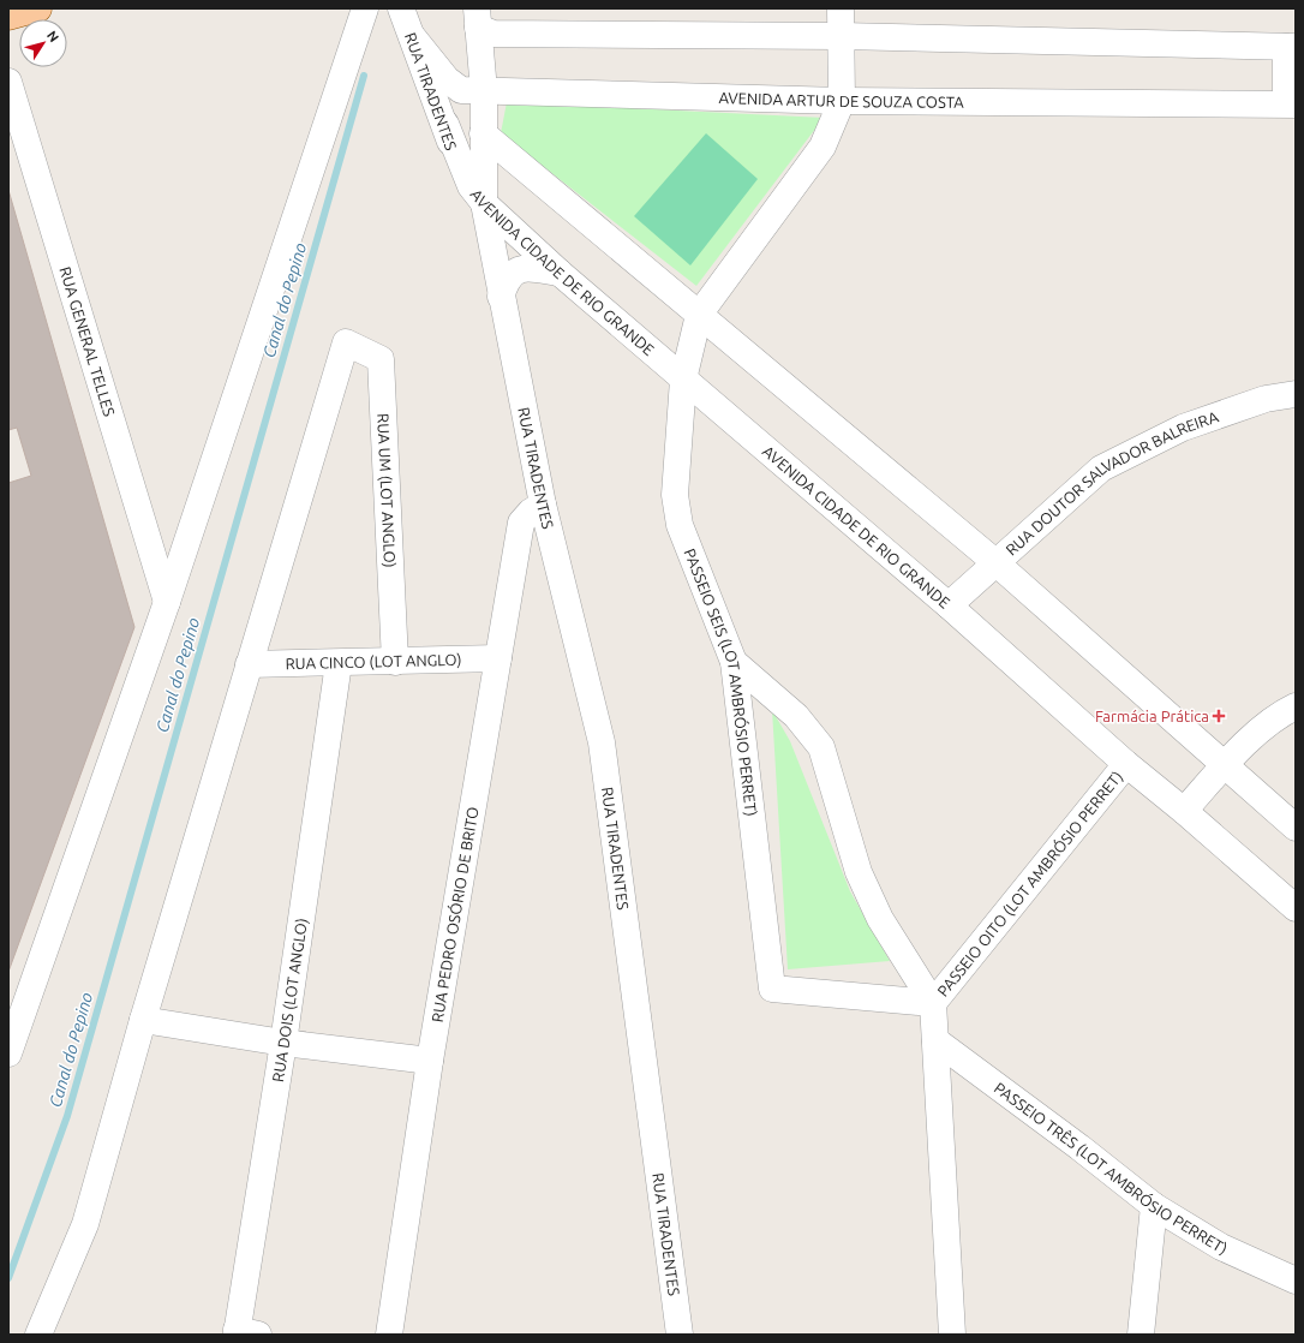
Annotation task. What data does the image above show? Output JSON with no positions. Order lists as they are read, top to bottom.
{
  "streets": {
    "street": [
      "RUA TIRADENTES",
      "AVENIDA ARTUR DE SOUZA COSTA",
      "AVENIDA CIDADE DE RIO GRANDE",
      "RUA GENERAL TELLES",
      "RUA DOUTOR SALVADOR BALREIRA",
      "RUA UM (LOT ANGLO)",
      "RUA CINCO (LOT ANGLO)",
      "PASSEIO SEIS (LOT AMBRÓSIO PERRET)",
      "PASSEIO OITO (LOT AMBRÓSIO PERRET)",
      "RUA PEDRO OSÓRIO DE BRITO",
      "RUA DOIS (LOT ANGLO)",
      "PASSEIO TRÊS (LOT AMBRÓSIO PERRET)"
    ]
  },
  "crossings": [
    ["RUA TIRADENTES", "AVENIDA ARTUR DE SOUZA COSTA"],
    ["RUA TIRADENTES", "AVENIDA CIDADE DE RIO GRANDE"],
    ["RUA TIRADENTES", "RUA PEDRO OSÓRIO DE BRITO"],
    ["AVENIDA CIDADE DE RIO GRANDE", "RUA DOUTOR SALVADOR BALREIRA"],
    ["AVENIDA CIDADE DE RIO GRANDE", "PASSEIO SEIS (LOT AMBRÓSIO PERRET)"],
    ["AVENIDA CIDADE DE RIO GRANDE", "PASSEIO OITO (LOT AMBRÓSIO PERRET)"],
    ["RUA UM (LOT ANGLO)", "RUA CINCO (LOT ANGLO)"],
    ["RUA CINCO (LOT ANGLO)", "RUA PEDRO OSÓRIO DE BRITO"],
    ["RUA CINCO (LOT ANGLO)", "RUA DOIS (LOT ANGLO)"],
    ["PASSEIO SEIS (LOT AMBRÓSIO PERRET)", "PASSEIO OITO (LOT AMBRÓSIO PERRET)"]
  ],
  "water": ["Canal do Pepino"],
  "places": {
    "health": ["Farmácia Prática"]
  },
  "north": "top right"
}
